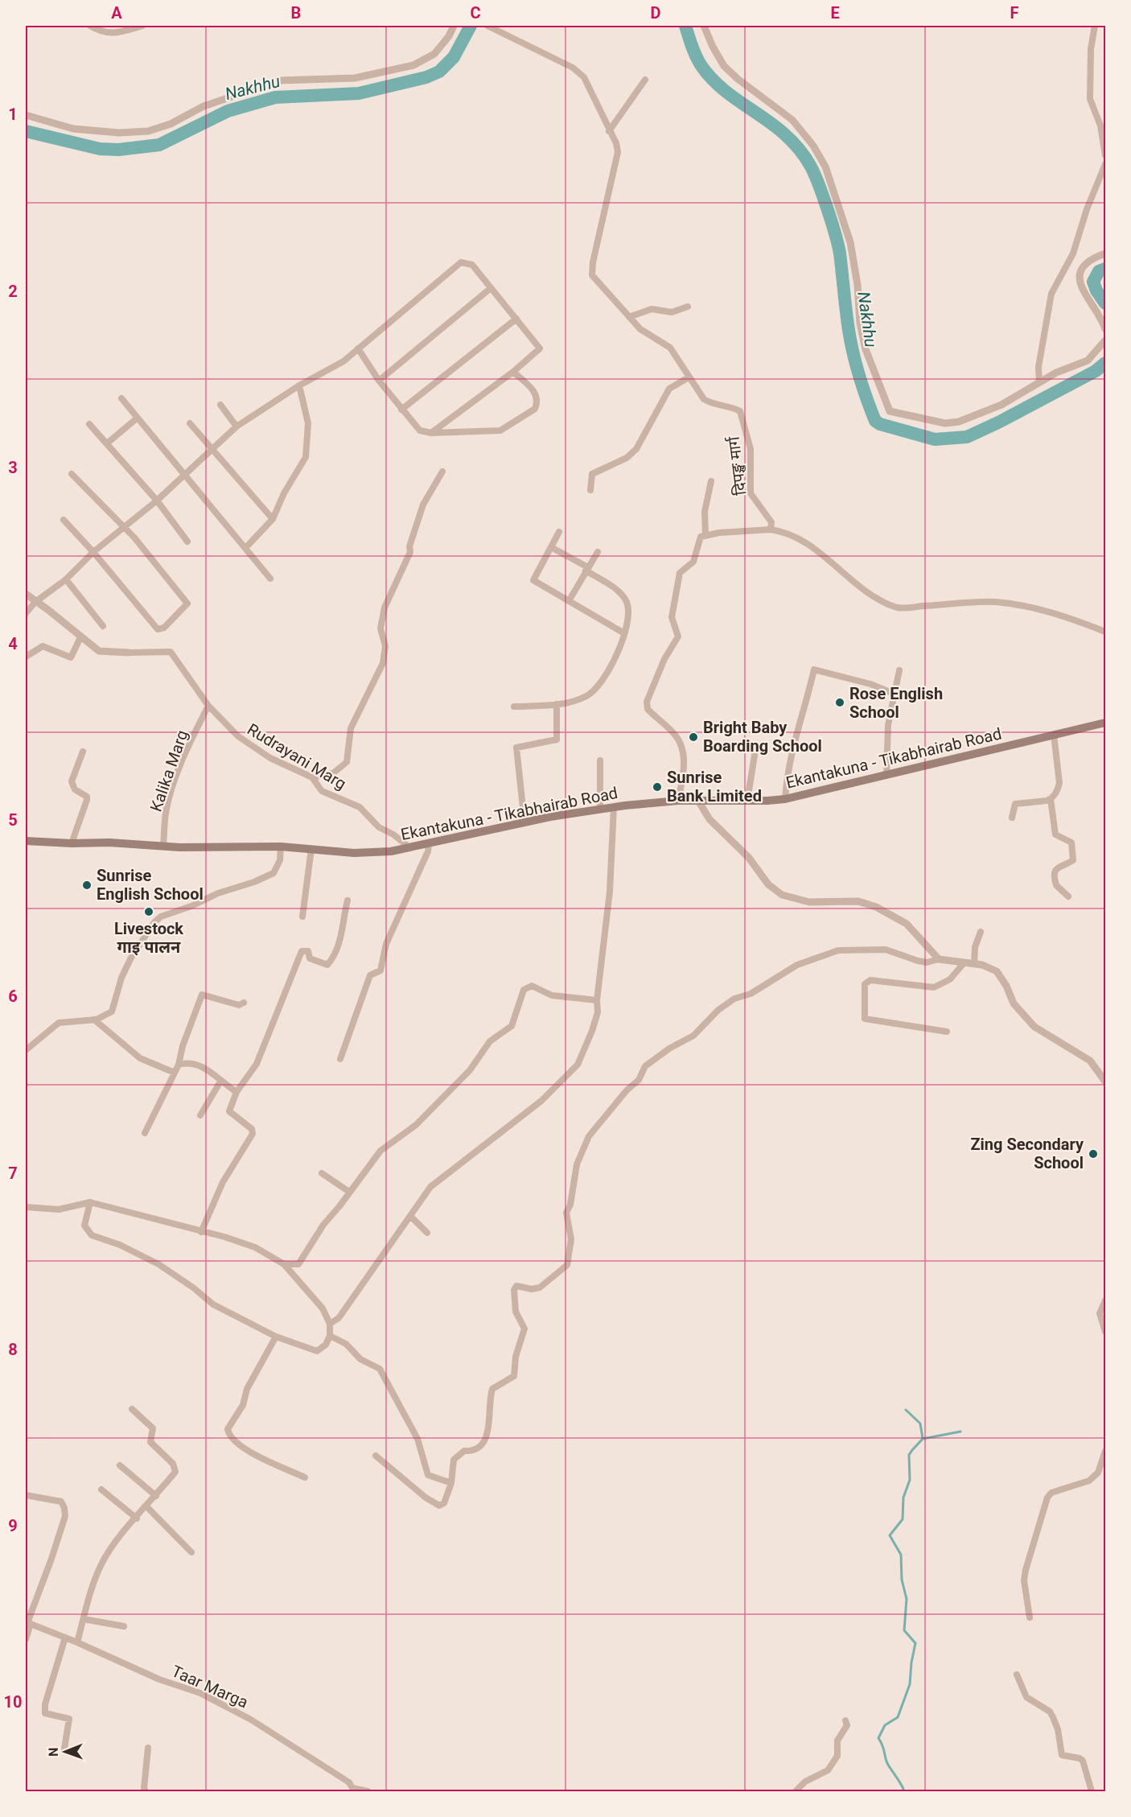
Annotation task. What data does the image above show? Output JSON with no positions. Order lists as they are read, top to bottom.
{
  "streets": {
    "main road": ["Ekantakuna - Tikabhairab Road"],
    "street": [
      "दिपङ्ख मार्ग",
      "Rudrayani Marg",
      "Kalika Marg",
      "Taar Marga"
    ]
  },
  "crossings": [
    ["Rudrayani Marg", "Ekantakuna - Tikabhairab Road"],
    ["Rudrayani Marg", "Kalika Marg"],
    ["Ekantakuna - Tikabhairab Road", "Kalika Marg"]
  ],
  "water": ["Nakhhu"],
  "places": [
    "Rose English School",
    "Bright Baby Boarding School",
    "Sunrise Bank Limited",
    "Sunrise English School",
    "Livestock गाइ पालन",
    "Zing Secondary School"
  ],
  "north": "left",
  "grid": {
    "columns": [
      "A",
      "B",
      "C",
      "D",
      "E",
      "F"
    ],
    "rows": [
      "1",
      "2",
      "3",
      "4",
      "5",
      "6",
      "7",
      "8",
      "9",
      "10"
    ]
  }
}
